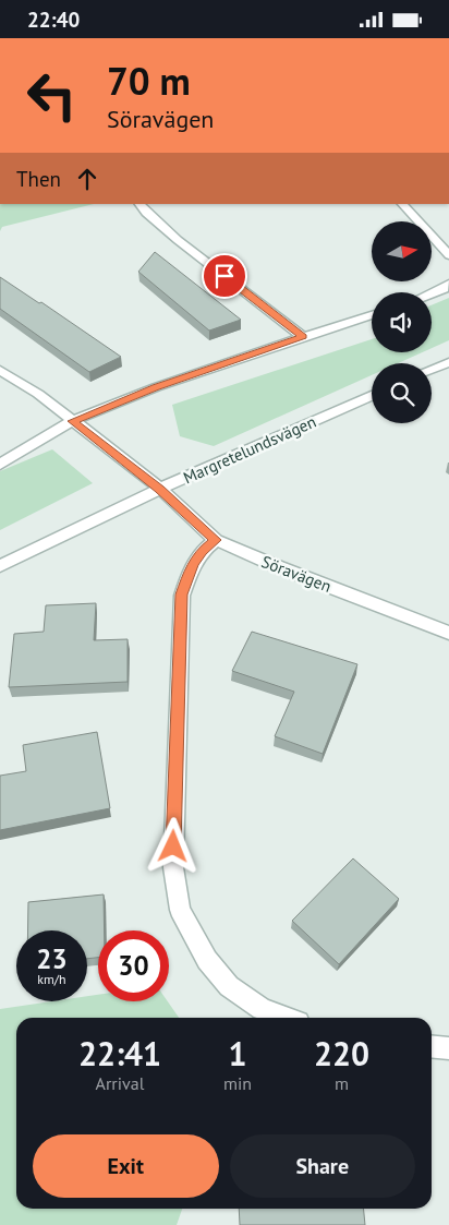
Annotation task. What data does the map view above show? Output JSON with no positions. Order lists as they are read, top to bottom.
{
  "streets": {
    "street": ["Margretelundsvägen", "Söravägen"]
  },
  "crossings": [
    ["Margretelundsvägen", "Söravägen"]
  ],
  "north": "right",
  "page": {
    "status": "22:40",
    "turn": ["70 m", "Söravägen"],
    "then": "Then",
    "speed": "23 km/h",
    "limit": "30",
    "eta": [
      "22:41",
      "Arrival",
      "1",
      "min",
      "220",
      "m"
    ],
    "buttons": ["Exit", "Share"]
  }
}
